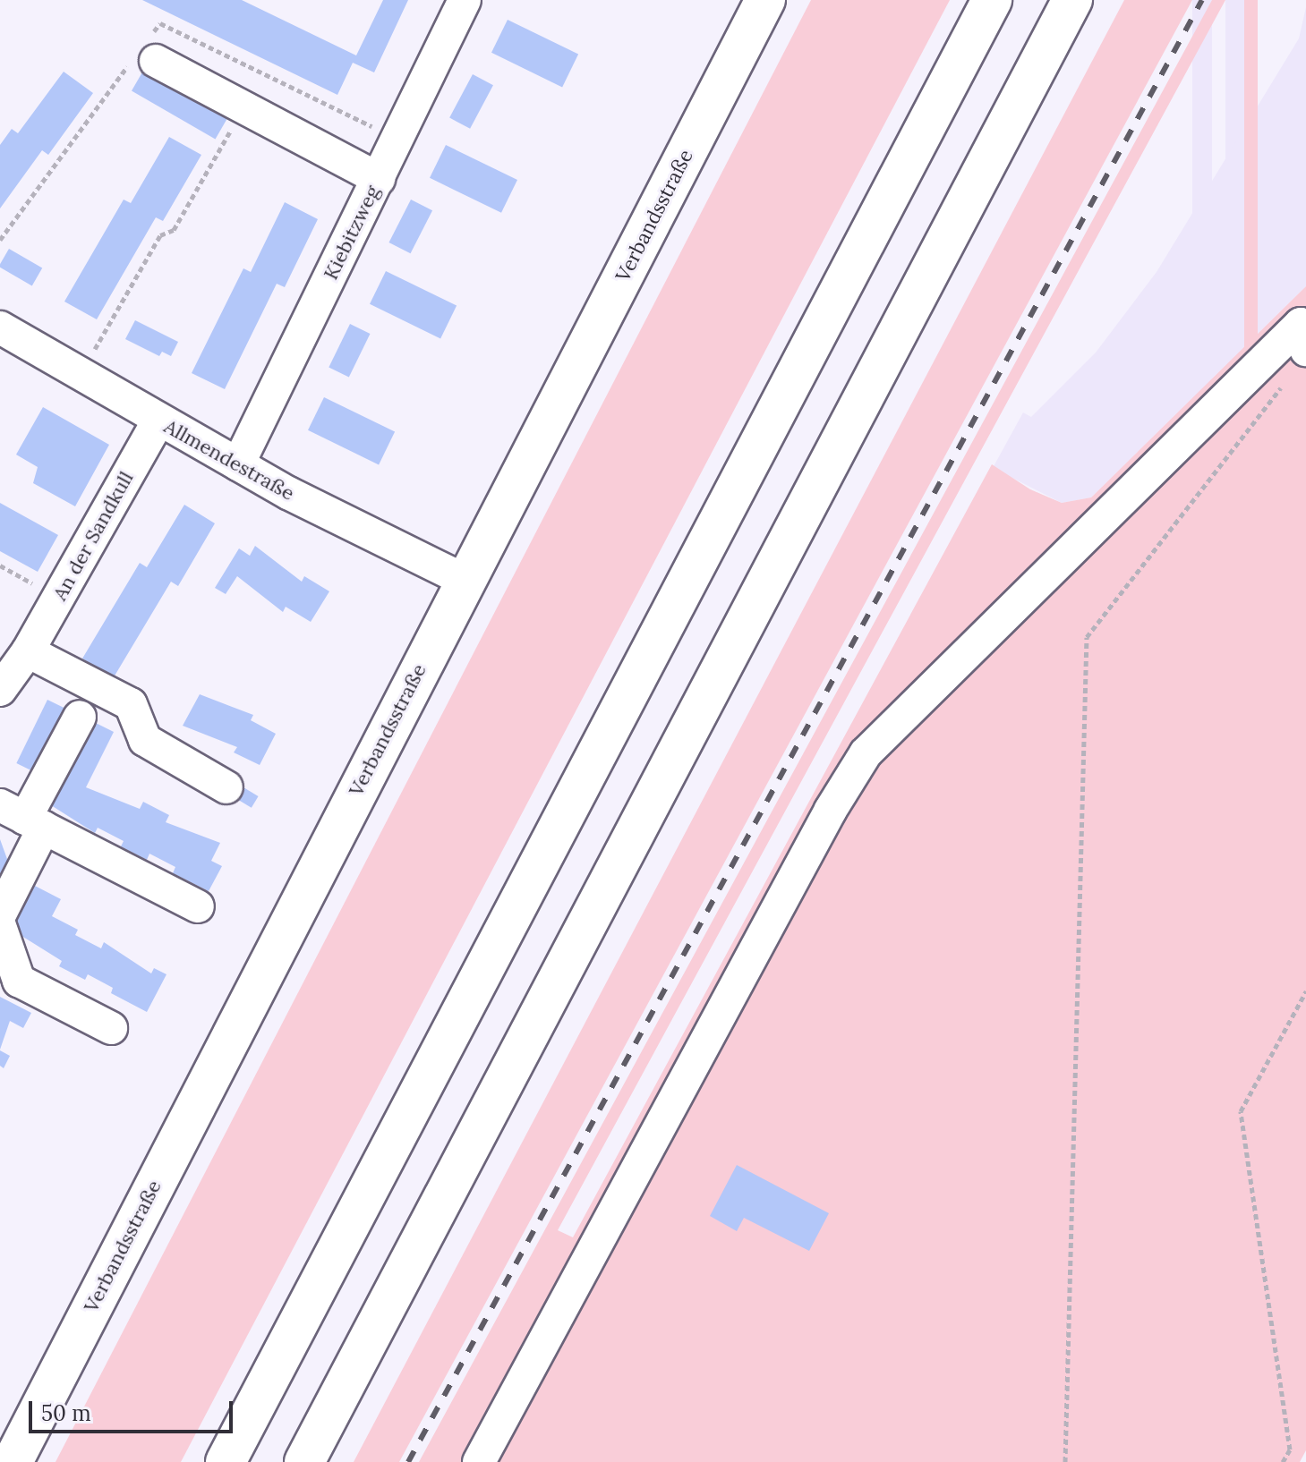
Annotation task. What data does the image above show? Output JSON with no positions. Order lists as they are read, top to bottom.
{
  "streets": {
    "main road": ["Verbandsstraße"],
    "street": ["Kiebitzweg", "Allmendestraße", "An der Sandkull"]
  },
  "crossings": [
    ["Verbandsstraße", "Allmendestraße"],
    ["Kiebitzweg", "Allmendestraße"],
    ["Allmendestraße", "An der Sandkull"]
  ],
  "scale_bar": "50 m"
}
